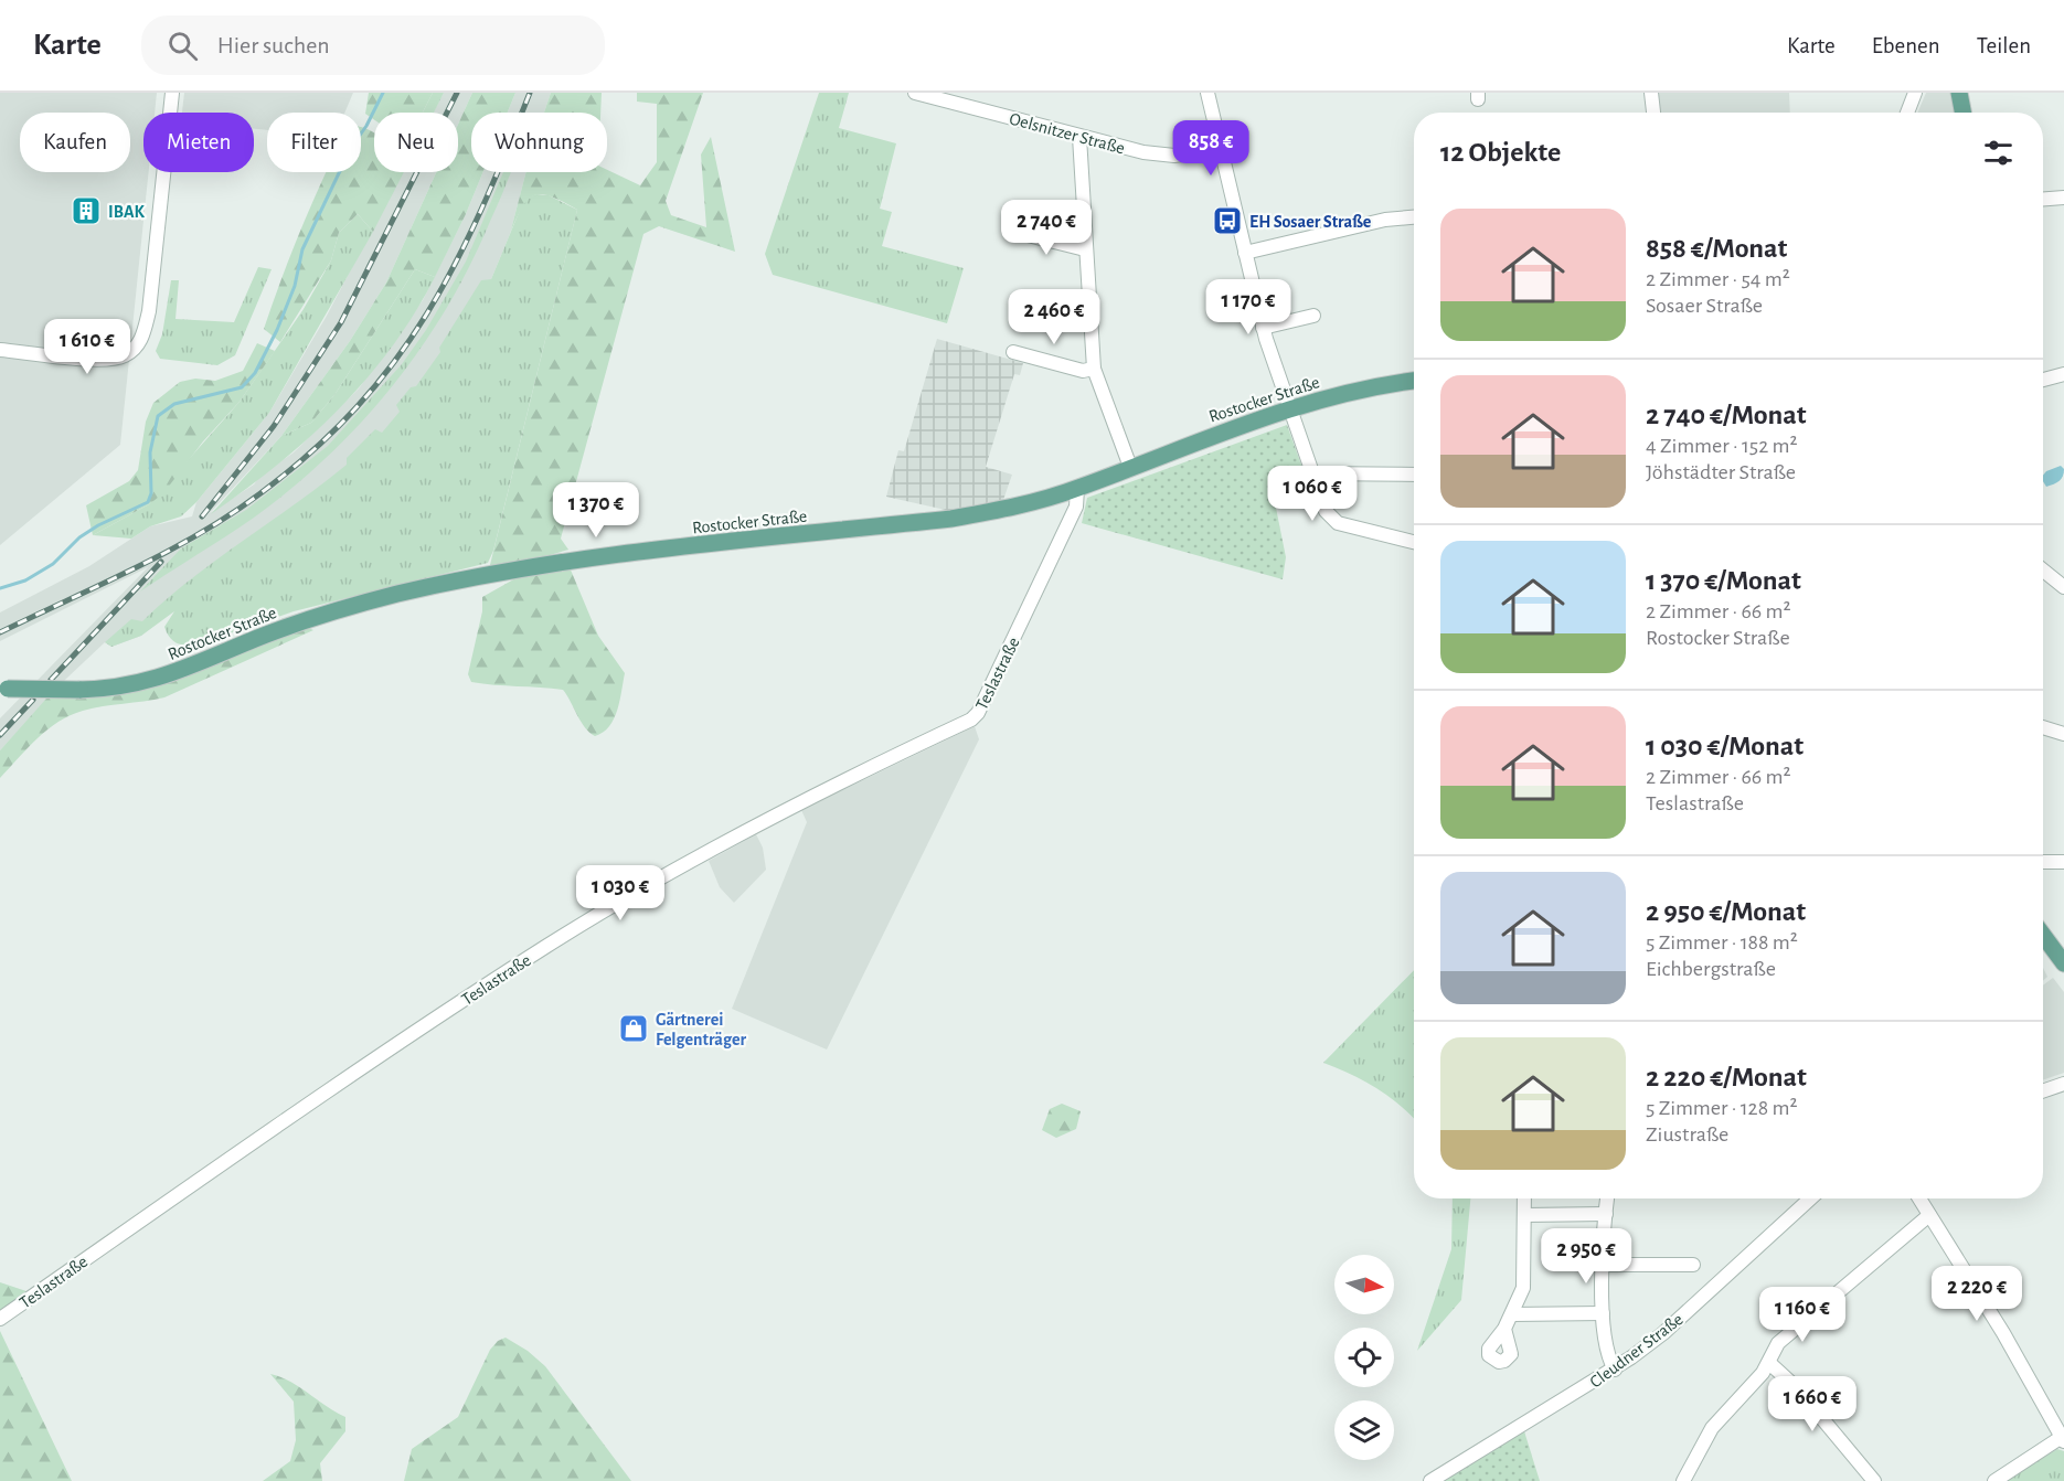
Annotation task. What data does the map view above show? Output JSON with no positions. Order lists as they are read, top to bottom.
{
  "streets": {
    "main road": ["Rostocker Straße"],
    "street": ["Oelsnitzer Straße", "Teslastraße", "Cleudner Straße"]
  },
  "crossings": [
    ["Rostocker Straße", "Teslastraße"]
  ],
  "places": {
    "building": ["IBAK"],
    "bus stop": ["EH Sosaer Straße"],
    "shop": ["Gärtnerei Felgenträger"]
  },
  "north": "right",
  "page": {
    "header": "Karte",
    "search": "Hier suchen",
    "nav": ["Karte", "Ebenen", "Teilen"],
    "chip": [
      "Kaufen",
      "Mieten",
      "Filter",
      "Neu",
      "Wohnung"
    ],
    "heading": "12 Objekte",
    "price": [
      "858 €",
      "2 740 €",
      "1 170 €",
      "2 460 €",
      "1 610 €",
      "1 060 €",
      "1 370 €",
      "1 030 €",
      "2 950 €",
      "2 220 €",
      "1 160 €",
      "1 660 €"
    ],
    "list": [
      {
        "name": "858 €/Monat",
        "note": "2 Zimmer · 54 m² · Sosaer Straße"
      },
      {
        "name": "2 740 €/Monat",
        "note": "4 Zimmer · 152 m² · Jöhstädter Straße"
      },
      {
        "name": "1 370 €/Monat",
        "note": "2 Zimmer · 66 m² · Rostocker Straße"
      },
      {
        "name": "1 030 €/Monat",
        "note": "2 Zimmer · 66 m² · Teslastraße"
      },
      {
        "name": "2 950 €/Monat",
        "note": "5 Zimmer · 188 m² · Eichbergstraße"
      },
      {
        "name": "2 220 €/Monat",
        "note": "5 Zimmer · 128 m² · Ziustraße"
      }
    ]
  }
}
